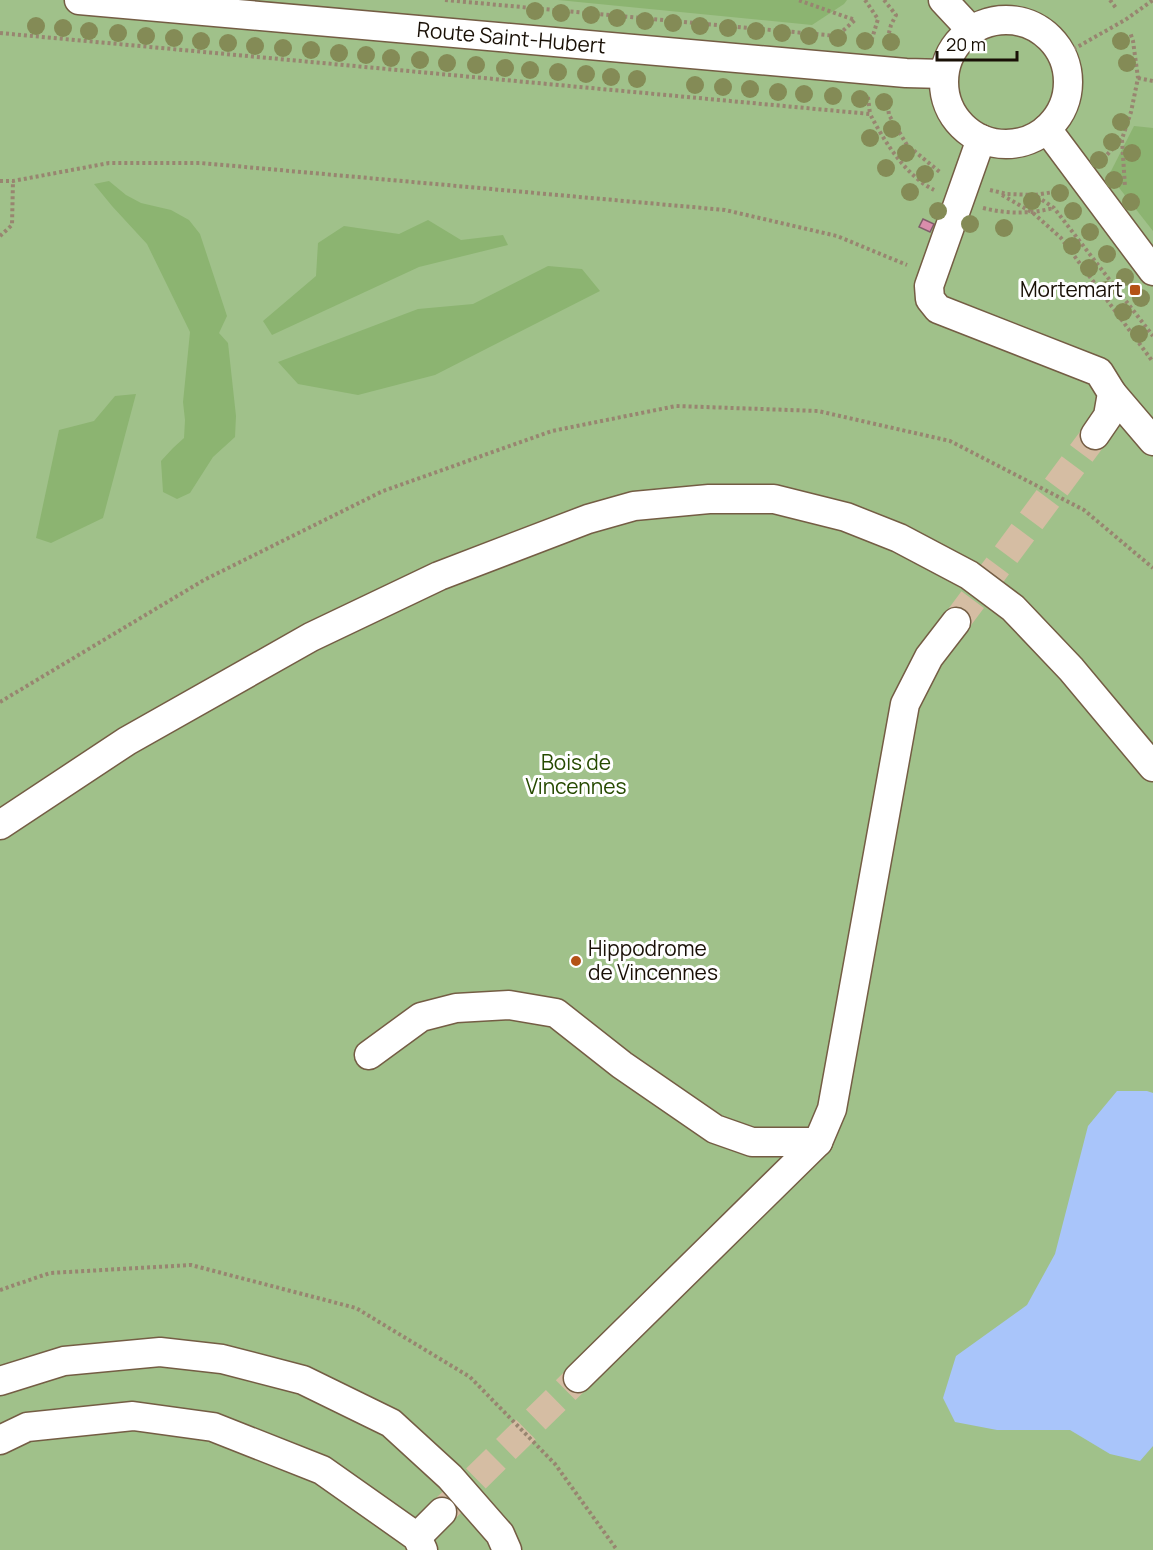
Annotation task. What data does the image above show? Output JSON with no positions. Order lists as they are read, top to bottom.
{
  "streets": {
    "street": ["Route Saint-Hubert"]
  },
  "parks": ["Bois de Vincennes"],
  "places": {
    "transit": ["Mortemart"],
    "other": ["Hippodrome de Vincennes"]
  },
  "scale_bar": "20 m"
}
